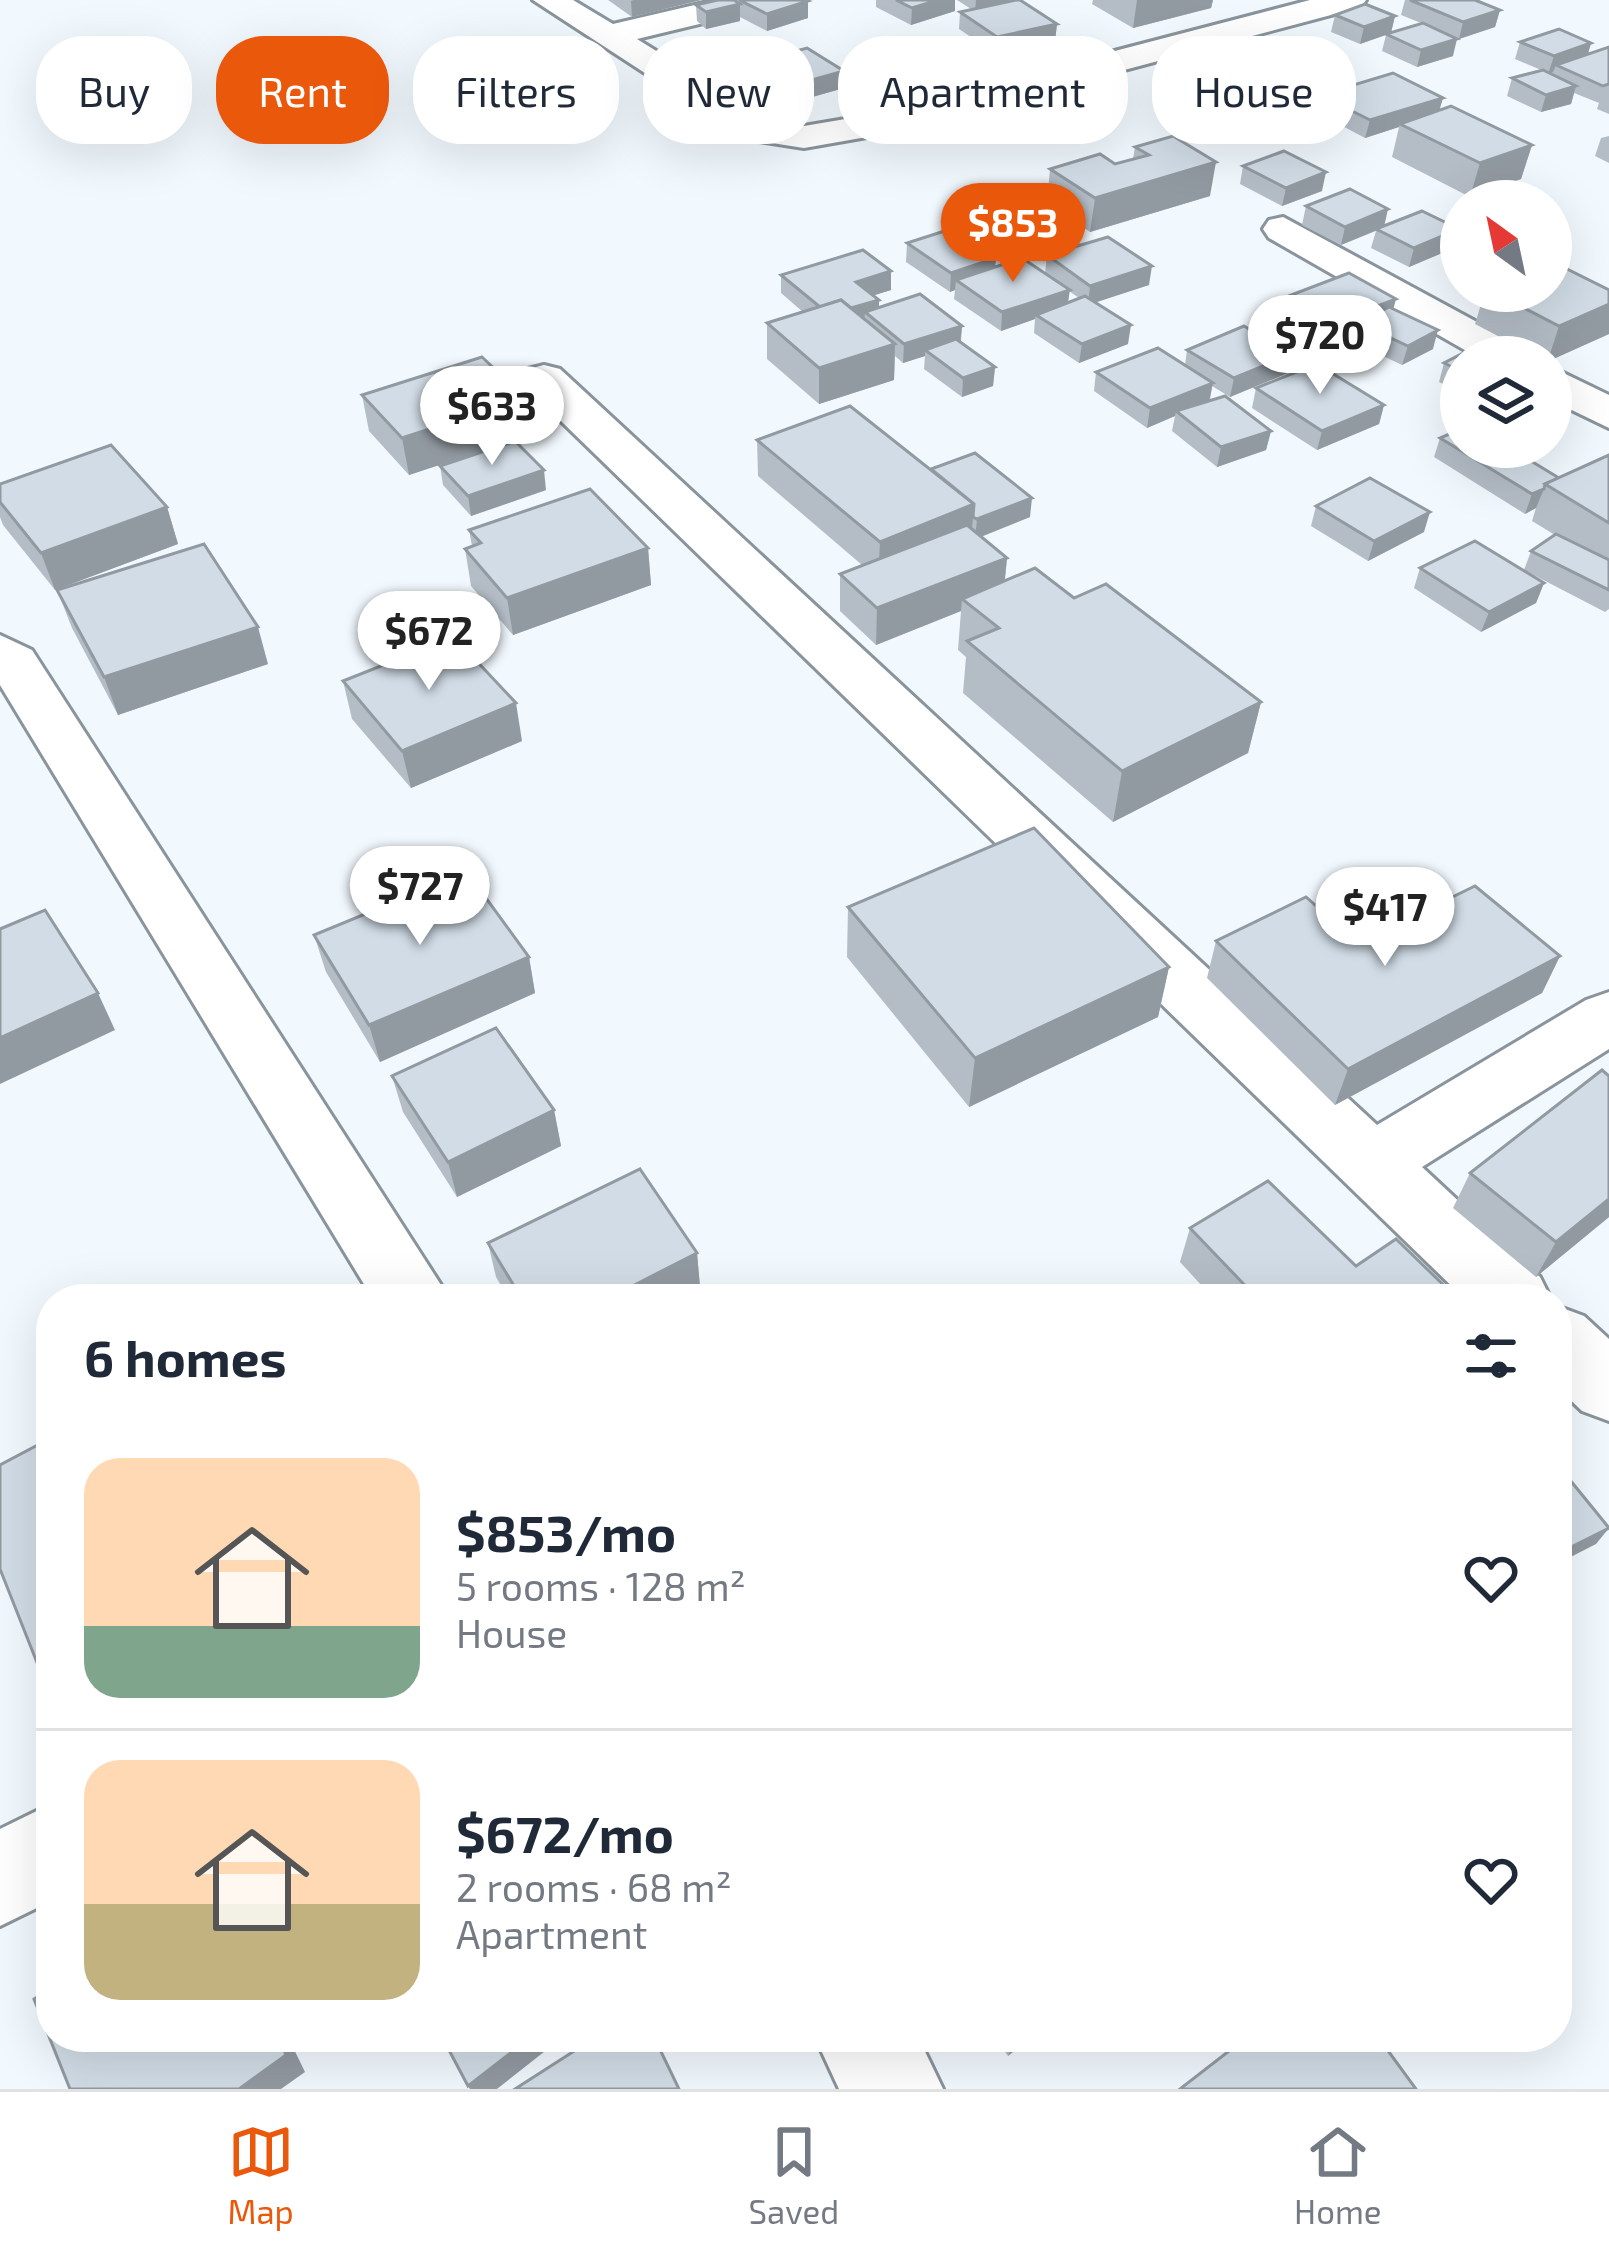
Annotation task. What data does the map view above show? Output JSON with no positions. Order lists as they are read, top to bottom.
{
  "north": "top left",
  "page": {
    "chip": [
      "Buy",
      "Rent",
      "Filters",
      "New",
      "Apartment",
      "House"
    ],
    "price": [
      "$853",
      "$720",
      "$633",
      "$672",
      "$727",
      "$417"
    ],
    "heading": "6 homes",
    "list": [
      {
        "name": "$853/mo",
        "note": "5 rooms · 128 m² · House"
      },
      {
        "name": "$672/mo",
        "note": "2 rooms · 68 m² · Apartment"
      }
    ],
    "tabs": ["Map", "Saved", "Home"]
  }
}
